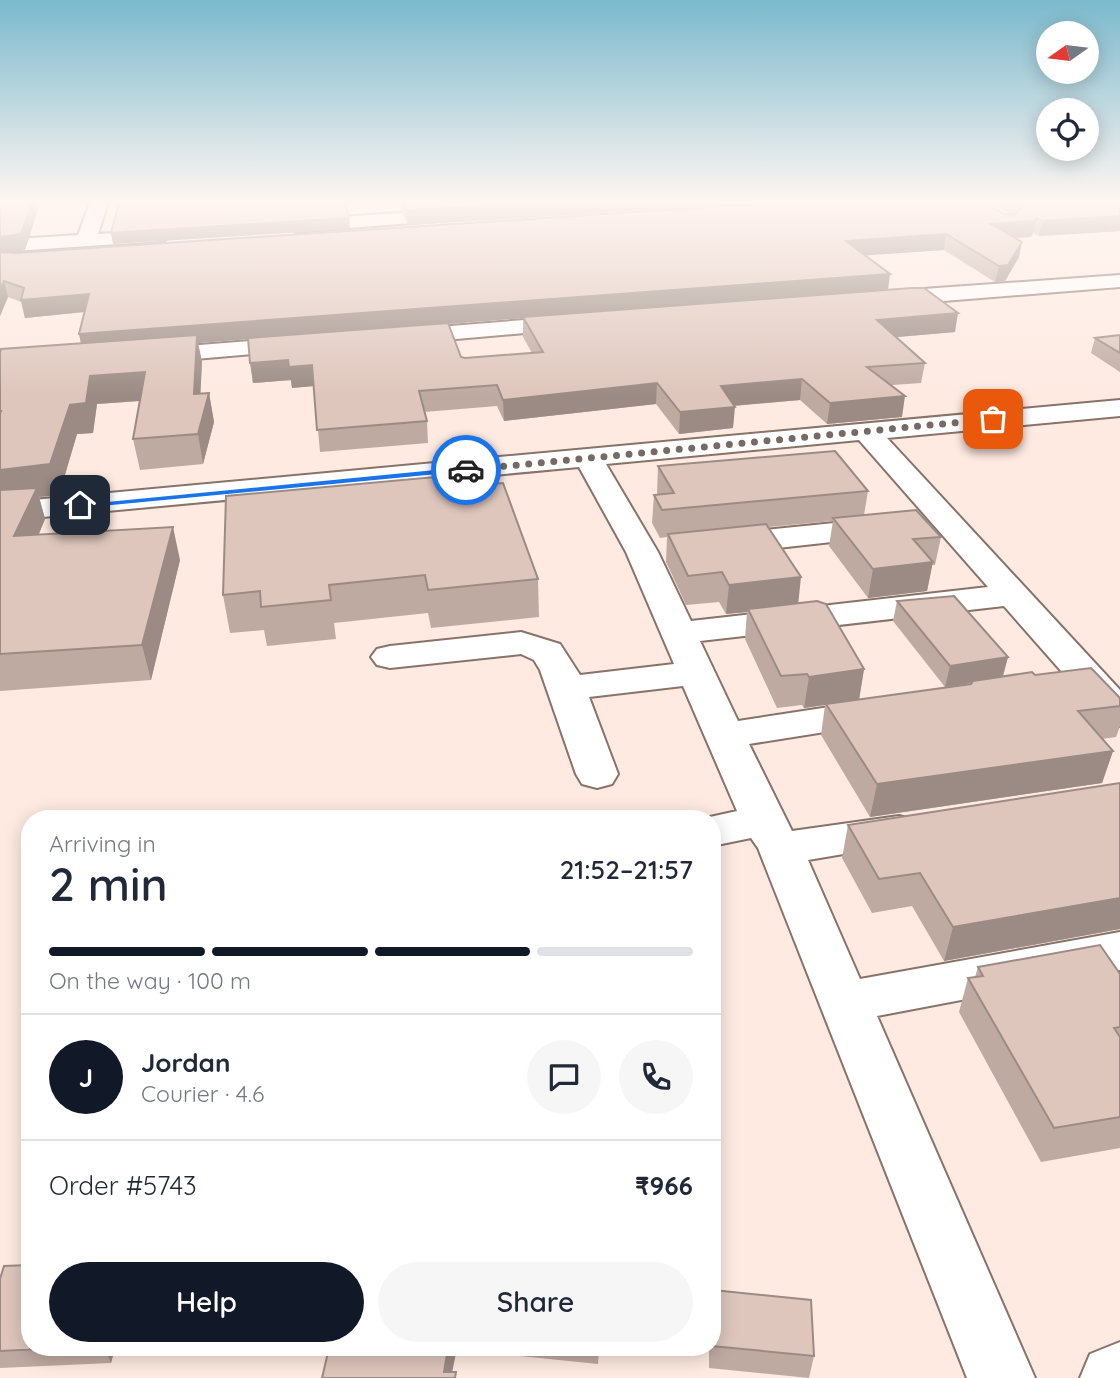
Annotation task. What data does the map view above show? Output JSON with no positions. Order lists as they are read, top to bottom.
{
  "north": "left",
  "page": {
    "heading": ["2 min", "Arriving in", "21:52–21:57"],
    "panel": [
      "Jordan",
      "Courier · 4.6",
      "Order #5743",
      "₹966"
    ],
    "bar": "On the way · 100 m",
    "round": "J",
    "buttons": ["Help", "Share"]
  }
}
